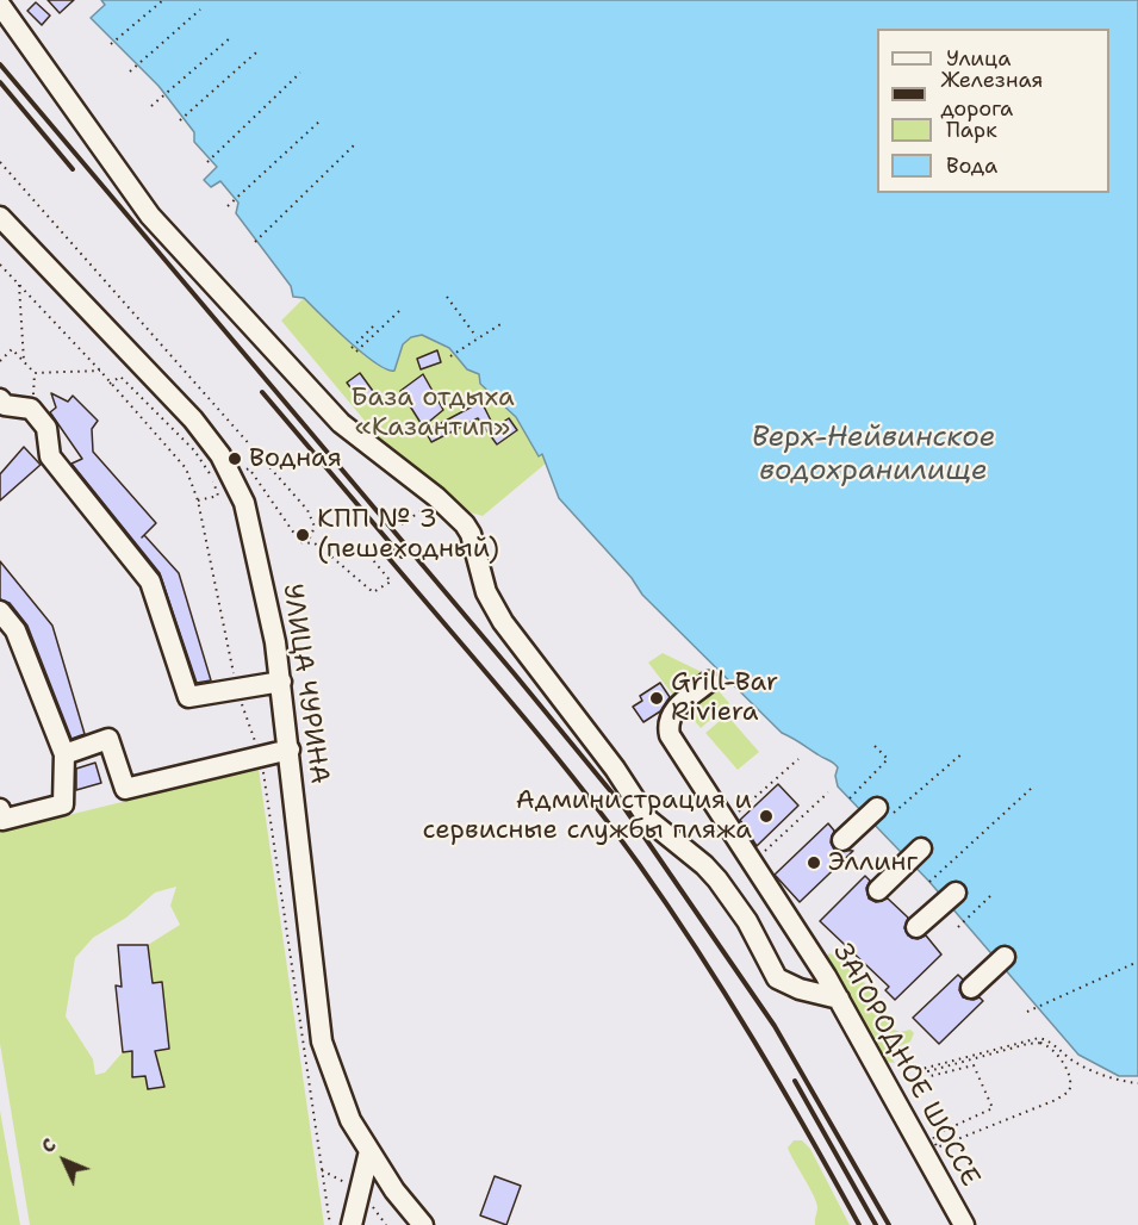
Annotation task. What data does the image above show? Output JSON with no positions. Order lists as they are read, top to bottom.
{
  "streets": {
    "street": ["УЛИЦА ЧУРИНА", "ЗАГОРОДНОЕ ШОССЕ"]
  },
  "water": ["Верх-Нейвинское водохранилище"],
  "parks": ["База отдыха «Казантип»"],
  "places": [
    "Водная",
    "КПП № 3 (пешеходный)",
    "Grill-Bar Riviera",
    "Администрация и сервисные службы пляжа",
    "Эллинг"
  ],
  "legend": [
    "Улица",
    "Железная дорога",
    "Парк",
    "Вода"
  ],
  "north": "top left"
}
